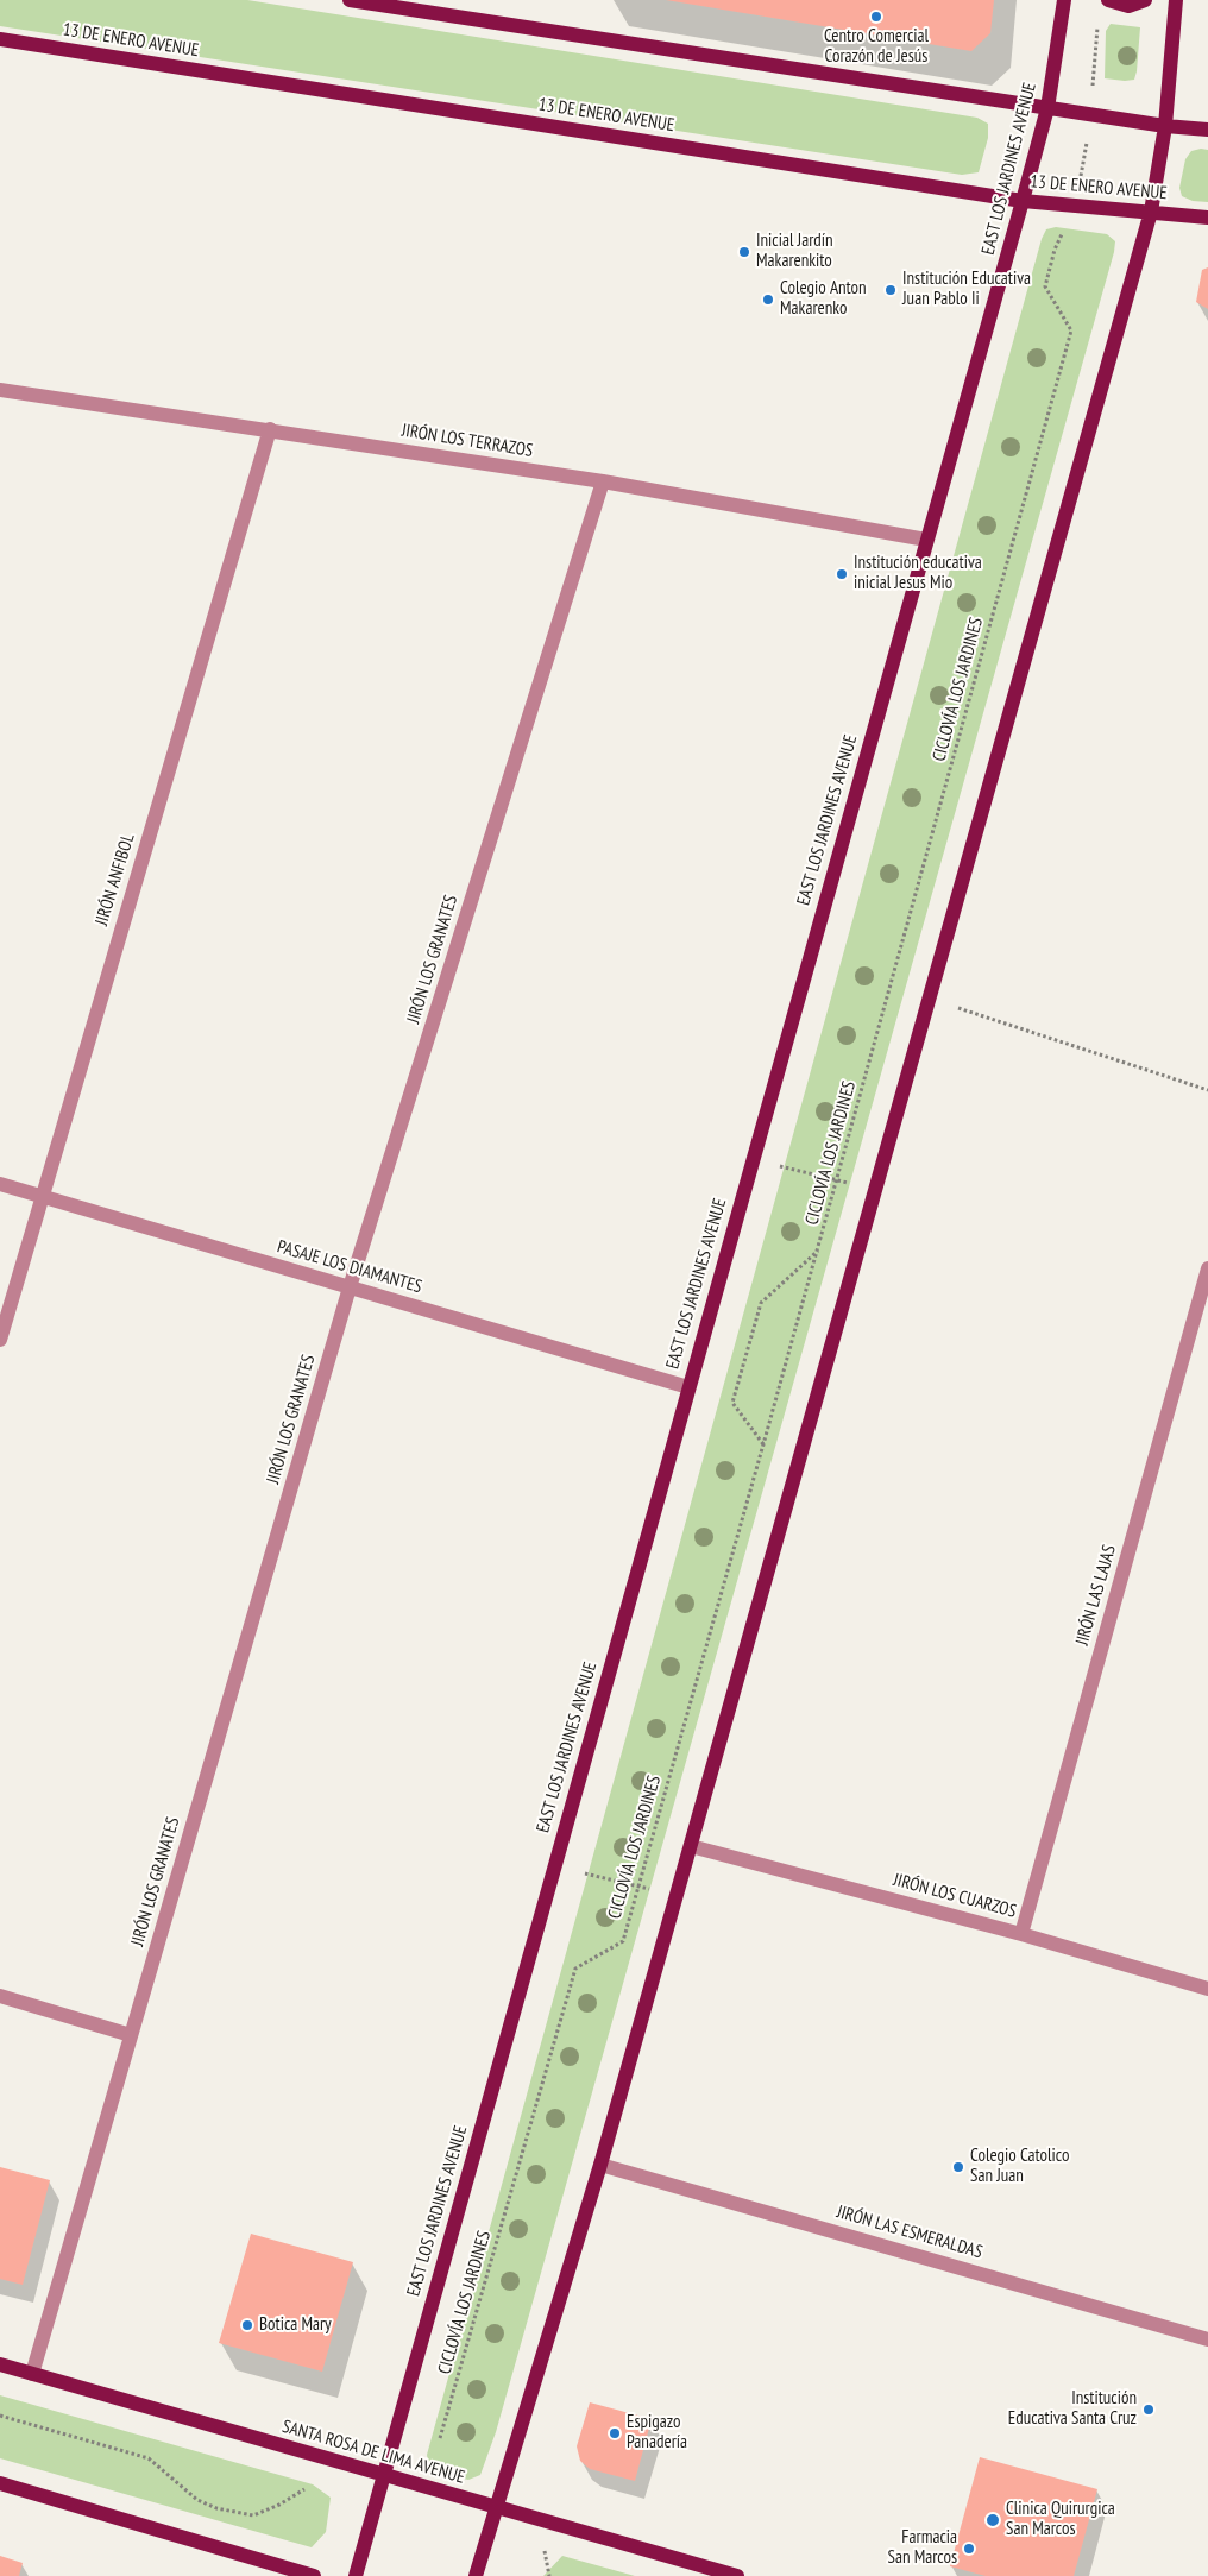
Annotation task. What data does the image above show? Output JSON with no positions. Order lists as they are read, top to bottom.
{
  "streets": {
    "main road": ["13 DE ENERO AVENUE", "EAST LOS JARDINES AVENUE", "SANTA ROSA DE LIMA AVENUE"],
    "street": [
      "JIRÓN LOS TERRAZOS",
      "JIRÓN ANFIBOL",
      "JIRÓN LOS GRANATES",
      "PASAJE LOS DIAMANTES",
      "JIRÓN LAS LAJAS",
      "JIRÓN LOS CUARZOS",
      "JIRÓN LAS ESMERALDAS"
    ],
    "path": ["CICLOVÍA LOS JARDINES"]
  },
  "crossings": [
    ["13 DE ENERO AVENUE", "EAST LOS JARDINES AVENUE"],
    ["13 DE ENERO AVENUE", "CICLOVÍA LOS JARDINES"],
    ["EAST LOS JARDINES AVENUE", "JIRÓN LOS TERRAZOS"],
    ["EAST LOS JARDINES AVENUE", "PASAJE LOS DIAMANTES"],
    ["EAST LOS JARDINES AVENUE", "SANTA ROSA DE LIMA AVENUE"],
    ["JIRÓN LOS TERRAZOS", "JIRÓN ANFIBOL"],
    ["JIRÓN LOS TERRAZOS", "JIRÓN LOS GRANATES"],
    ["JIRÓN ANFIBOL", "PASAJE LOS DIAMANTES"],
    ["JIRÓN LOS GRANATES", "PASAJE LOS DIAMANTES"],
    ["JIRÓN LOS GRANATES", "SANTA ROSA DE LIMA AVENUE"],
    ["JIRÓN LAS LAJAS", "JIRÓN LOS CUARZOS"]
  ],
  "places": [
    "Centro Comercial Corazón de Jesús",
    "Inicial Jardín Makarenkito",
    "Institución Educativa Juan Pablo Ii",
    "Colegio Anton Makarenko",
    "Institución educativa inicial Jesus Mio",
    "Colegio Catolico San Juan",
    "Botica Mary",
    "Institución Educativa Santa Cruz",
    "Espigazo Panadería",
    "Clinica Quirurgica San Marcos",
    "Farmacia San Marcos"
  ]
}
